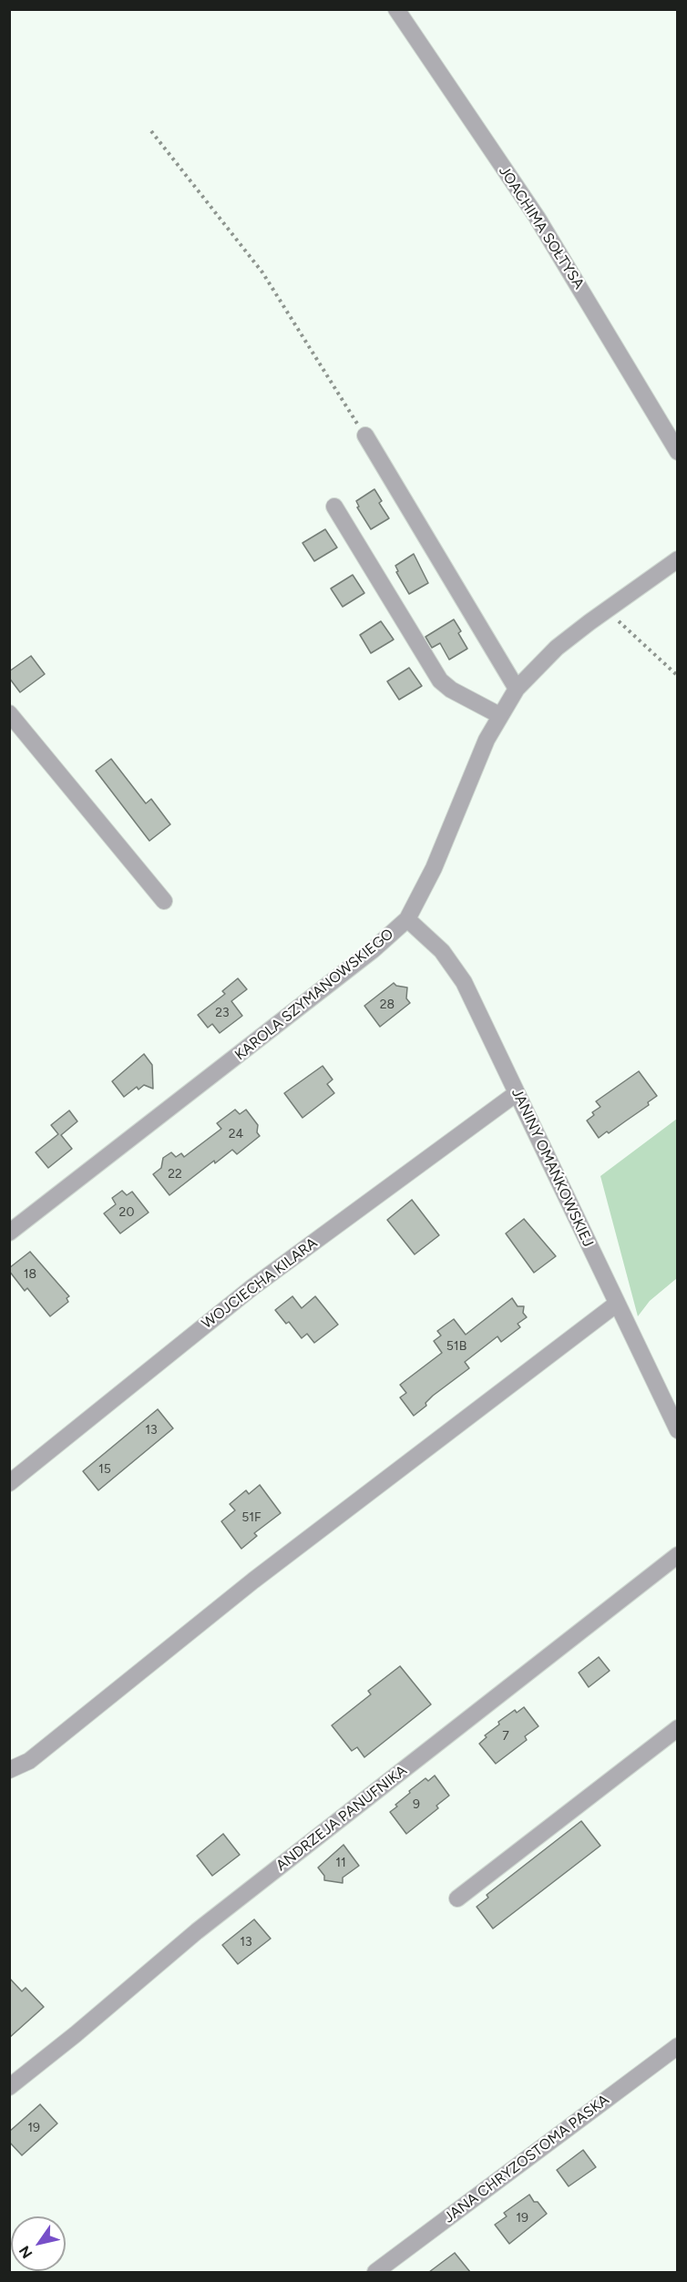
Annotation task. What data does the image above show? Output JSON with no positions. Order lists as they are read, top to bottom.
{
  "streets": {
    "street": [
      "JOACHIMA SOŁTYSA",
      "KAROLA SZYMANOWSKIEGO",
      "JANINY OMAŃKOWSKIEJ",
      "WOJCIECHA KILARA",
      "ANDRZEJA PANUFNIKA",
      "JANA CHRYZOSTOMA PASKA"
    ]
  },
  "crossings": [
    ["KAROLA SZYMANOWSKIEGO", "JANINY OMAŃKOWSKIEJ"],
    ["JANINY OMAŃKOWSKIEJ", "WOJCIECHA KILARA"]
  ],
  "house_numbers": [
    "28",
    "23",
    "24",
    "22",
    "20",
    "18",
    "51B",
    "13",
    "15",
    "51F",
    "7",
    "9",
    "11",
    "13",
    "19",
    "19"
  ],
  "north": "bottom left"
}
